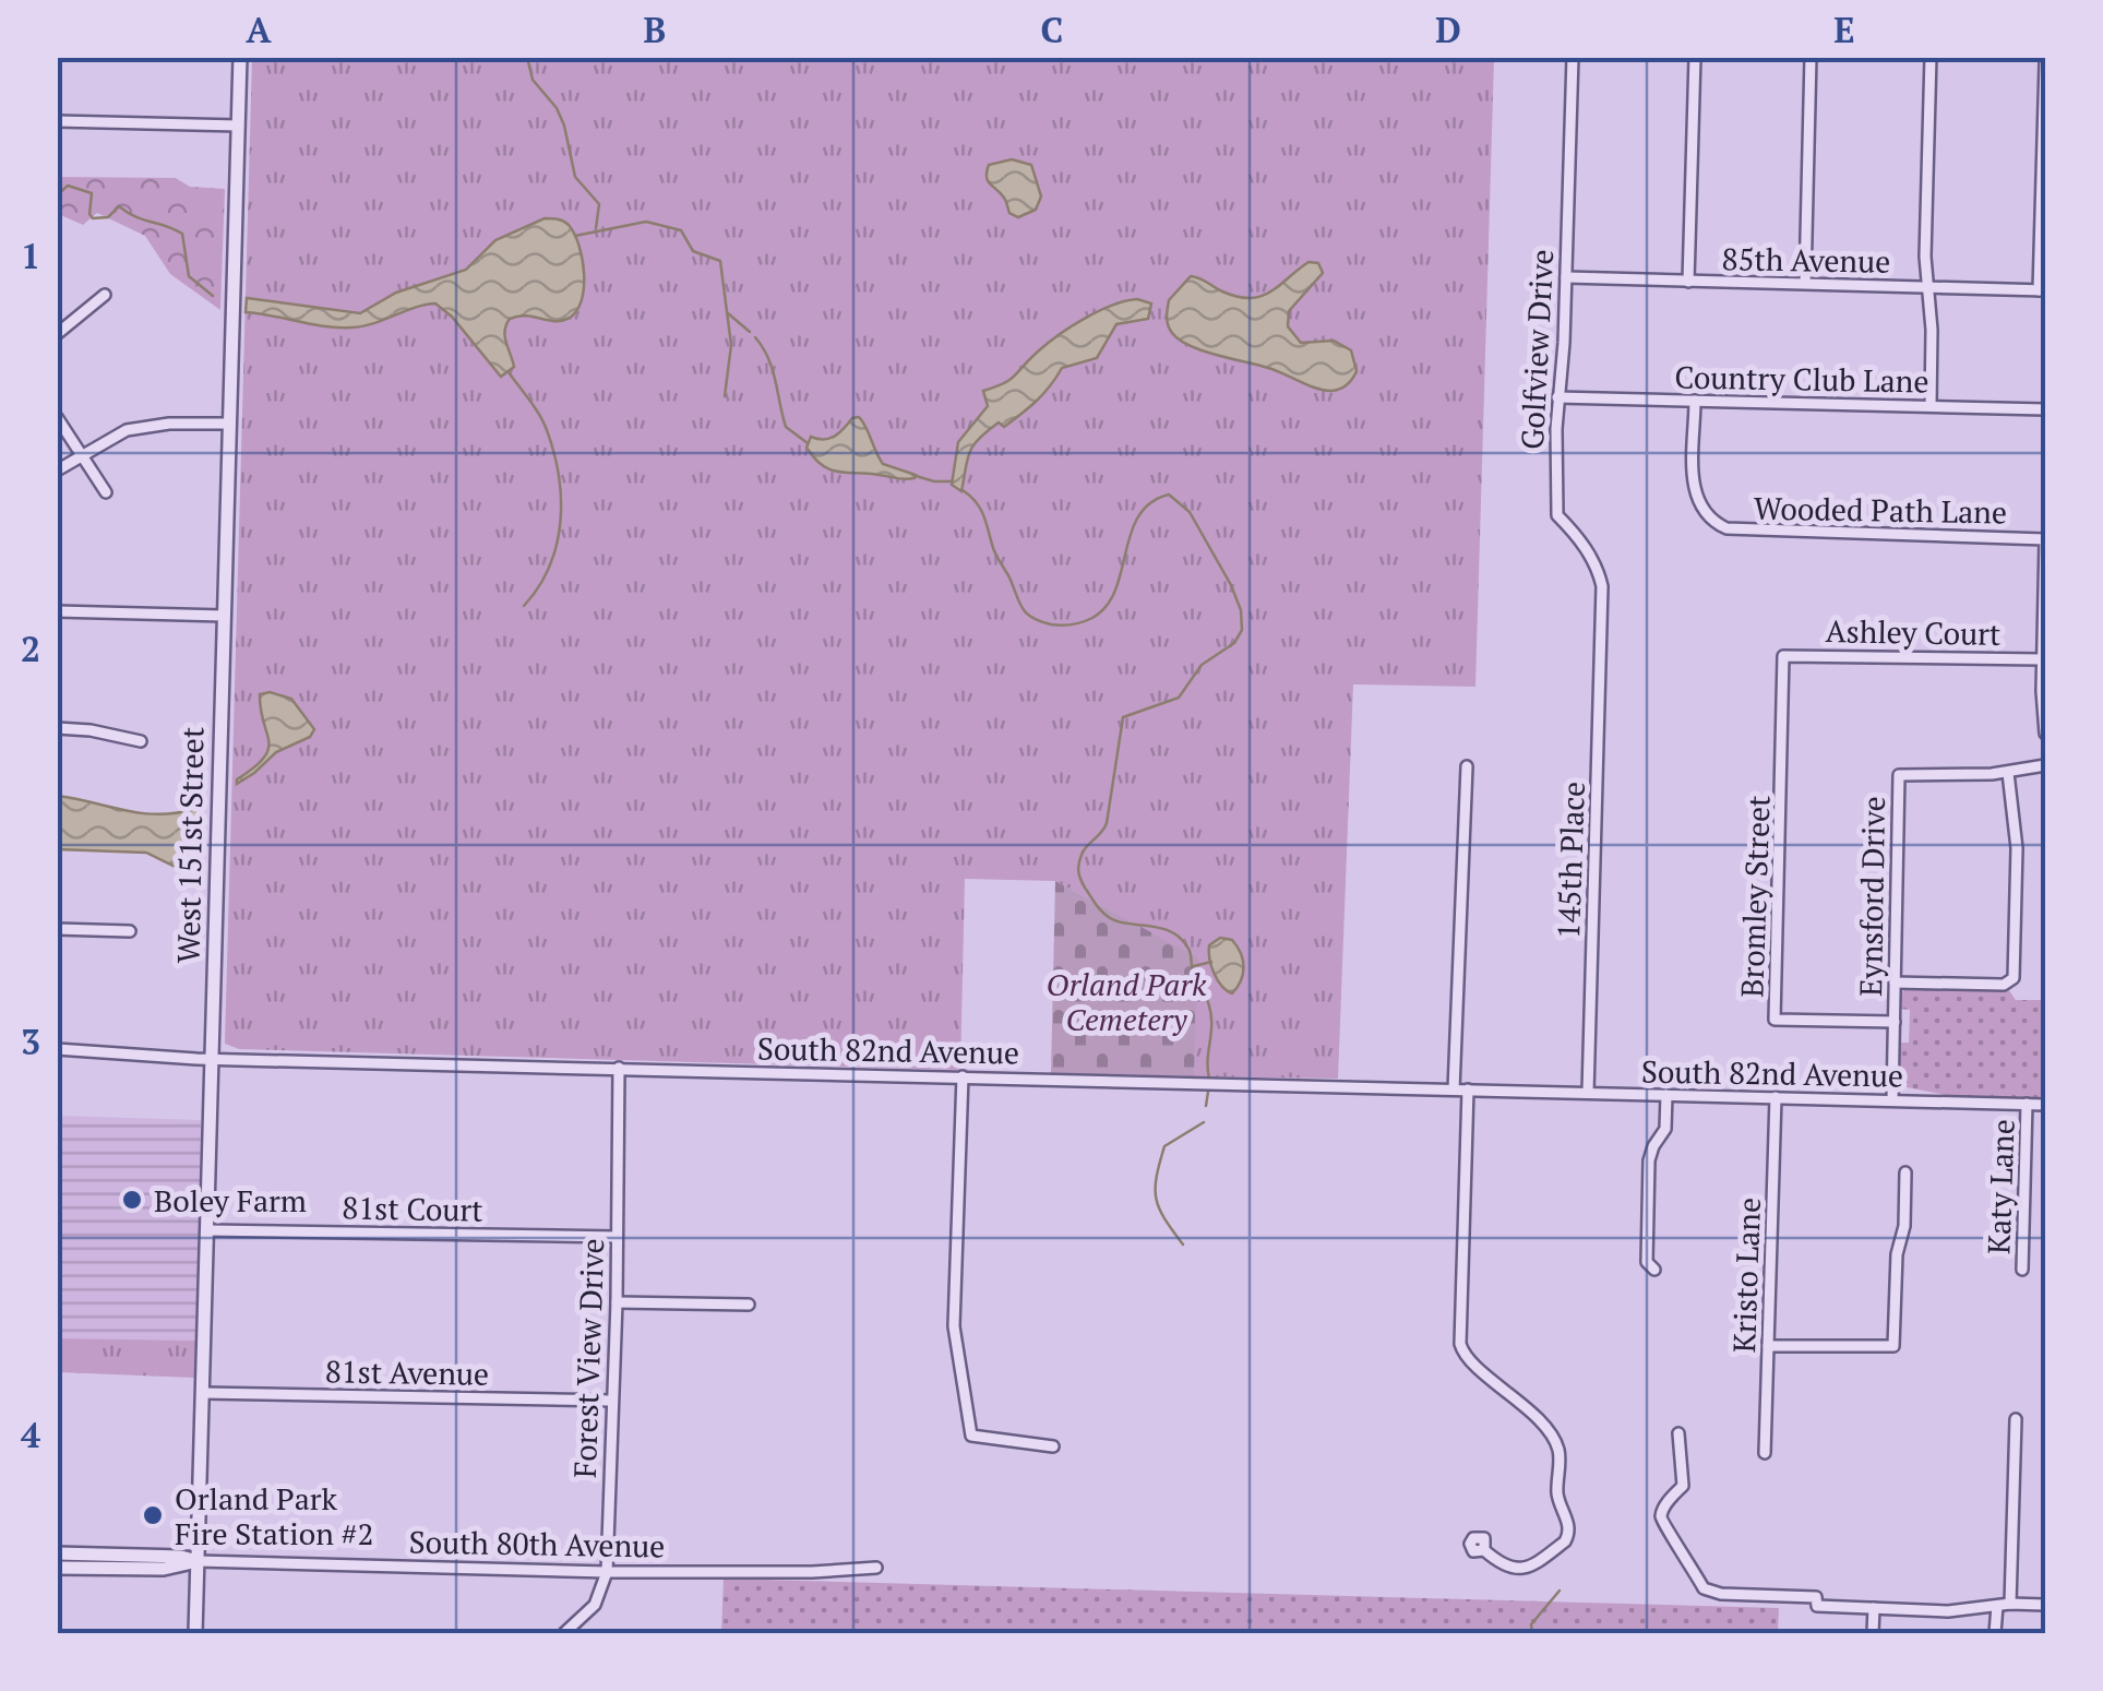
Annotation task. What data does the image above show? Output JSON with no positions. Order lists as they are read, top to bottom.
{
  "streets": {
    "street": [
      "85th Avenue",
      "Golfview Drive",
      "Country Club Lane",
      "Wooded Path Lane",
      "Ashley Court",
      "West 151st Street",
      "145th Place",
      "Bromley Street",
      "Eynsford Drive",
      "South 82nd Avenue",
      "Katy Lane",
      "81st Court",
      "Kristo Lane",
      "Forest View Drive",
      "81st Avenue",
      "South 80th Avenue"
    ]
  },
  "crossings": [
    ["85th Avenue", "Golfview Drive"],
    ["Golfview Drive", "Country Club Lane"],
    ["Golfview Drive", "145th Place"],
    ["Country Club Lane", "Wooded Path Lane"],
    ["Ashley Court", "Bromley Street"],
    ["West 151st Street", "South 82nd Avenue"],
    ["West 151st Street", "81st Court"],
    ["West 151st Street", "81st Avenue"],
    ["West 151st Street", "South 80th Avenue"],
    ["145th Place", "South 82nd Avenue"],
    ["Bromley Street", "Eynsford Drive"],
    ["Eynsford Drive", "South 82nd Avenue"],
    ["South 82nd Avenue", "Katy Lane"],
    ["South 82nd Avenue", "Kristo Lane"],
    ["South 82nd Avenue", "Forest View Drive"],
    ["81st Court", "Forest View Drive"],
    ["Forest View Drive", "81st Avenue"],
    ["Forest View Drive", "South 80th Avenue"]
  ],
  "parks": ["Orland Park Cemetery"],
  "places": ["Boley Farm", "Orland Park Fire Station #2"],
  "grid": {
    "columns": [
      "A",
      "B",
      "C",
      "D",
      "E"
    ],
    "rows": [
      "1",
      "2",
      "3",
      "4"
    ]
  }
}
